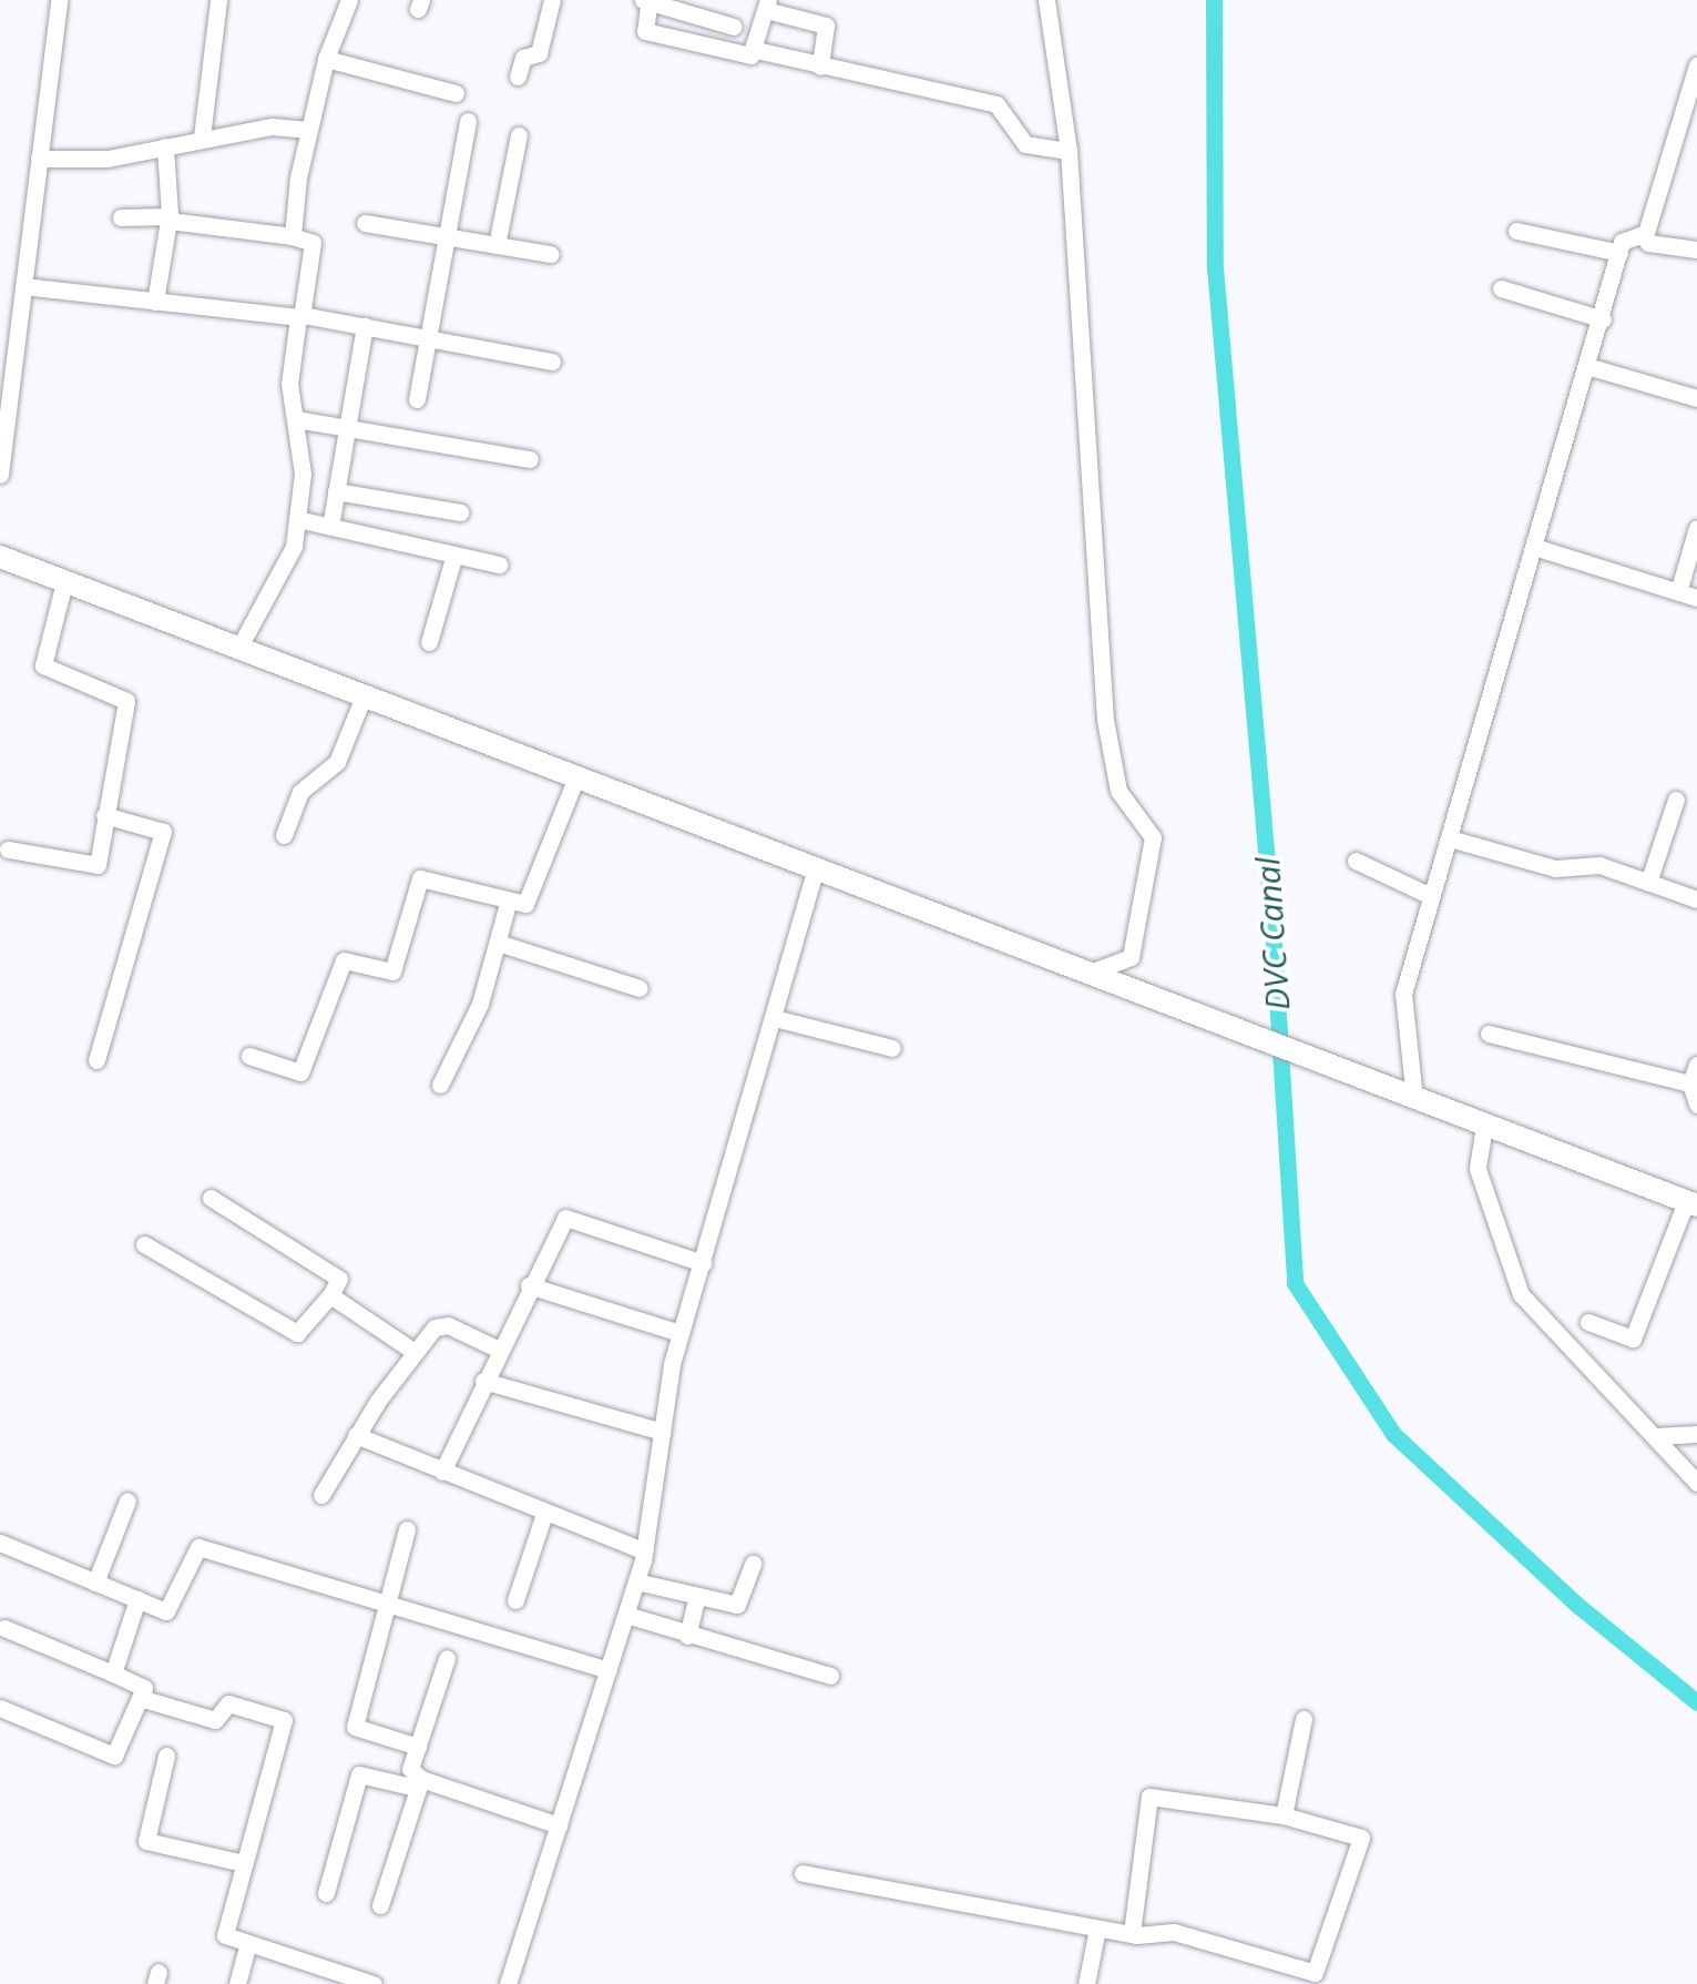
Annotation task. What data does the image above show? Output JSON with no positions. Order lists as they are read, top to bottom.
{
  "water": ["DVC Canal"]
}
